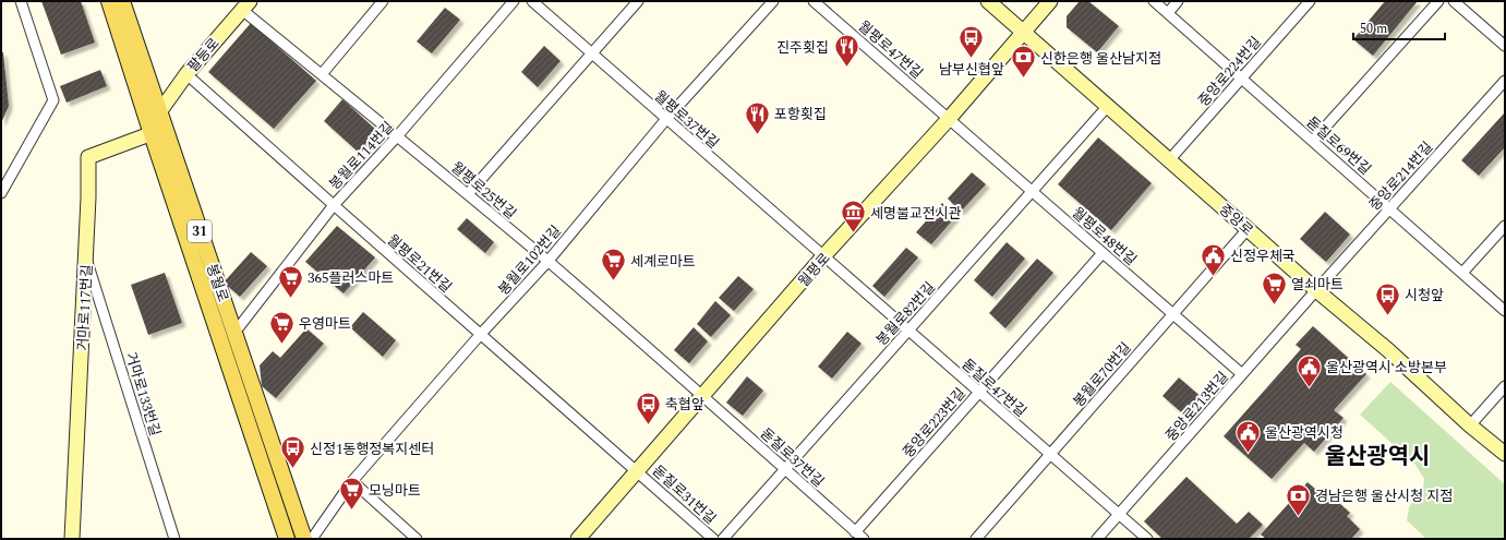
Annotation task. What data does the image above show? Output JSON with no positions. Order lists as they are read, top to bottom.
{
  "streets": {
    "main road": [
      "팔등로",
      "중앙로",
      "31",
      "월평로",
      "봉월로",
      "거마로117번길"
    ],
    "street": [
      "월평로47번길",
      "중앙로224번길",
      "월평로37번길",
      "돋질로69번길",
      "봉월로114번길",
      "중앙로214번길",
      "월평로25번길",
      "월평로48번길",
      "봉월로102번길",
      "월평로21번길",
      "봉월로82번길",
      "봉월로70번길",
      "돋질로47번길",
      "거마로133번길",
      "중앙로213번길",
      "중앙로223번길",
      "돋질로37번길",
      "돋질로31번길"
    ]
  },
  "crossings": [
    ["월평로47번길", "월평로48번길"],
    ["월평로47번길", "월평로"],
    ["팔등로", "월평로25번길"],
    ["팔등로", "월평로21번길"],
    ["팔등로", "봉월로"],
    ["중앙로224번길", "돋질로69번길"],
    ["중앙로224번길", "중앙로"],
    ["월평로37번길", "봉월로102번길"],
    ["월평로37번길", "월평로"],
    ["월평로37번길", "돋질로47번길"],
    ["돋질로69번길", "중앙로214번길"],
    ["봉월로114번길", "월평로25번길"],
    ["봉월로114번길", "월평로21번길"],
    ["봉월로114번길", "봉월로"],
    ["중앙로214번길", "중앙로"],
    ["중앙로214번길", "중앙로213번길"],
    ["월평로25번길", "봉월로102번길"],
    ["월평로25번길", "월평로"],
    ["월평로25번길", "돋질로37번길"],
    ["중앙로", "월평로"],
    ["중앙로", "봉월로82번길"],
    ["중앙로", "봉월로70번길"],
    ["중앙로", "중앙로213번길"],
    ["월평로48번길", "월평로"],
    ["월평로48번길", "봉월로82번길"],
    ["월평로48번길", "봉월로70번길"],
    ["월평로48번길", "중앙로213번길"],
    ["월평로48번길", "중앙로223번길"],
    ["봉월로102번길", "월평로21번길"],
    ["월평로21번길", "월평로"],
    ["월평로21번길", "돋질로31번길"],
    ["월평로", "돋질로47번길"],
    ["월평로", "돋질로37번길"],
    ["월평로", "돋질로31번길"],
    ["봉월로", "거마로117번길"],
    ["거마로117번길", "거마로133번길"],
    ["봉월로82번길", "돋질로47번길"],
    ["봉월로82번길", "돋질로37번길"],
    ["봉월로70번길", "돋질로47번길"],
    ["돋질로47번길", "중앙로213번길"],
    ["돋질로47번길", "중앙로223번길"],
    ["중앙로223번길", "돋질로37번길"]
  ],
  "districts": ["울산광역시"],
  "places": {
    "bus stop": [
      "남부신협앞",
      "시청앞",
      "축협앞",
      "신정1동행정복지센터"
    ],
    "restaurant": ["진주횟집", "포항횟집"],
    "bank": ["신한은행 울산남지점", "경남은행 울산시청 지점"],
    "museum": ["세명불교전시관"],
    "public building": ["신정우체국", "울산광역시 소방본부", "울산광역시청"],
    "supermarket": [
      "세계로마트",
      "365플러스마트",
      "열쇠마트",
      "우영마트",
      "모닝마트"
    ]
  },
  "scale_bar": "50 m"
}
